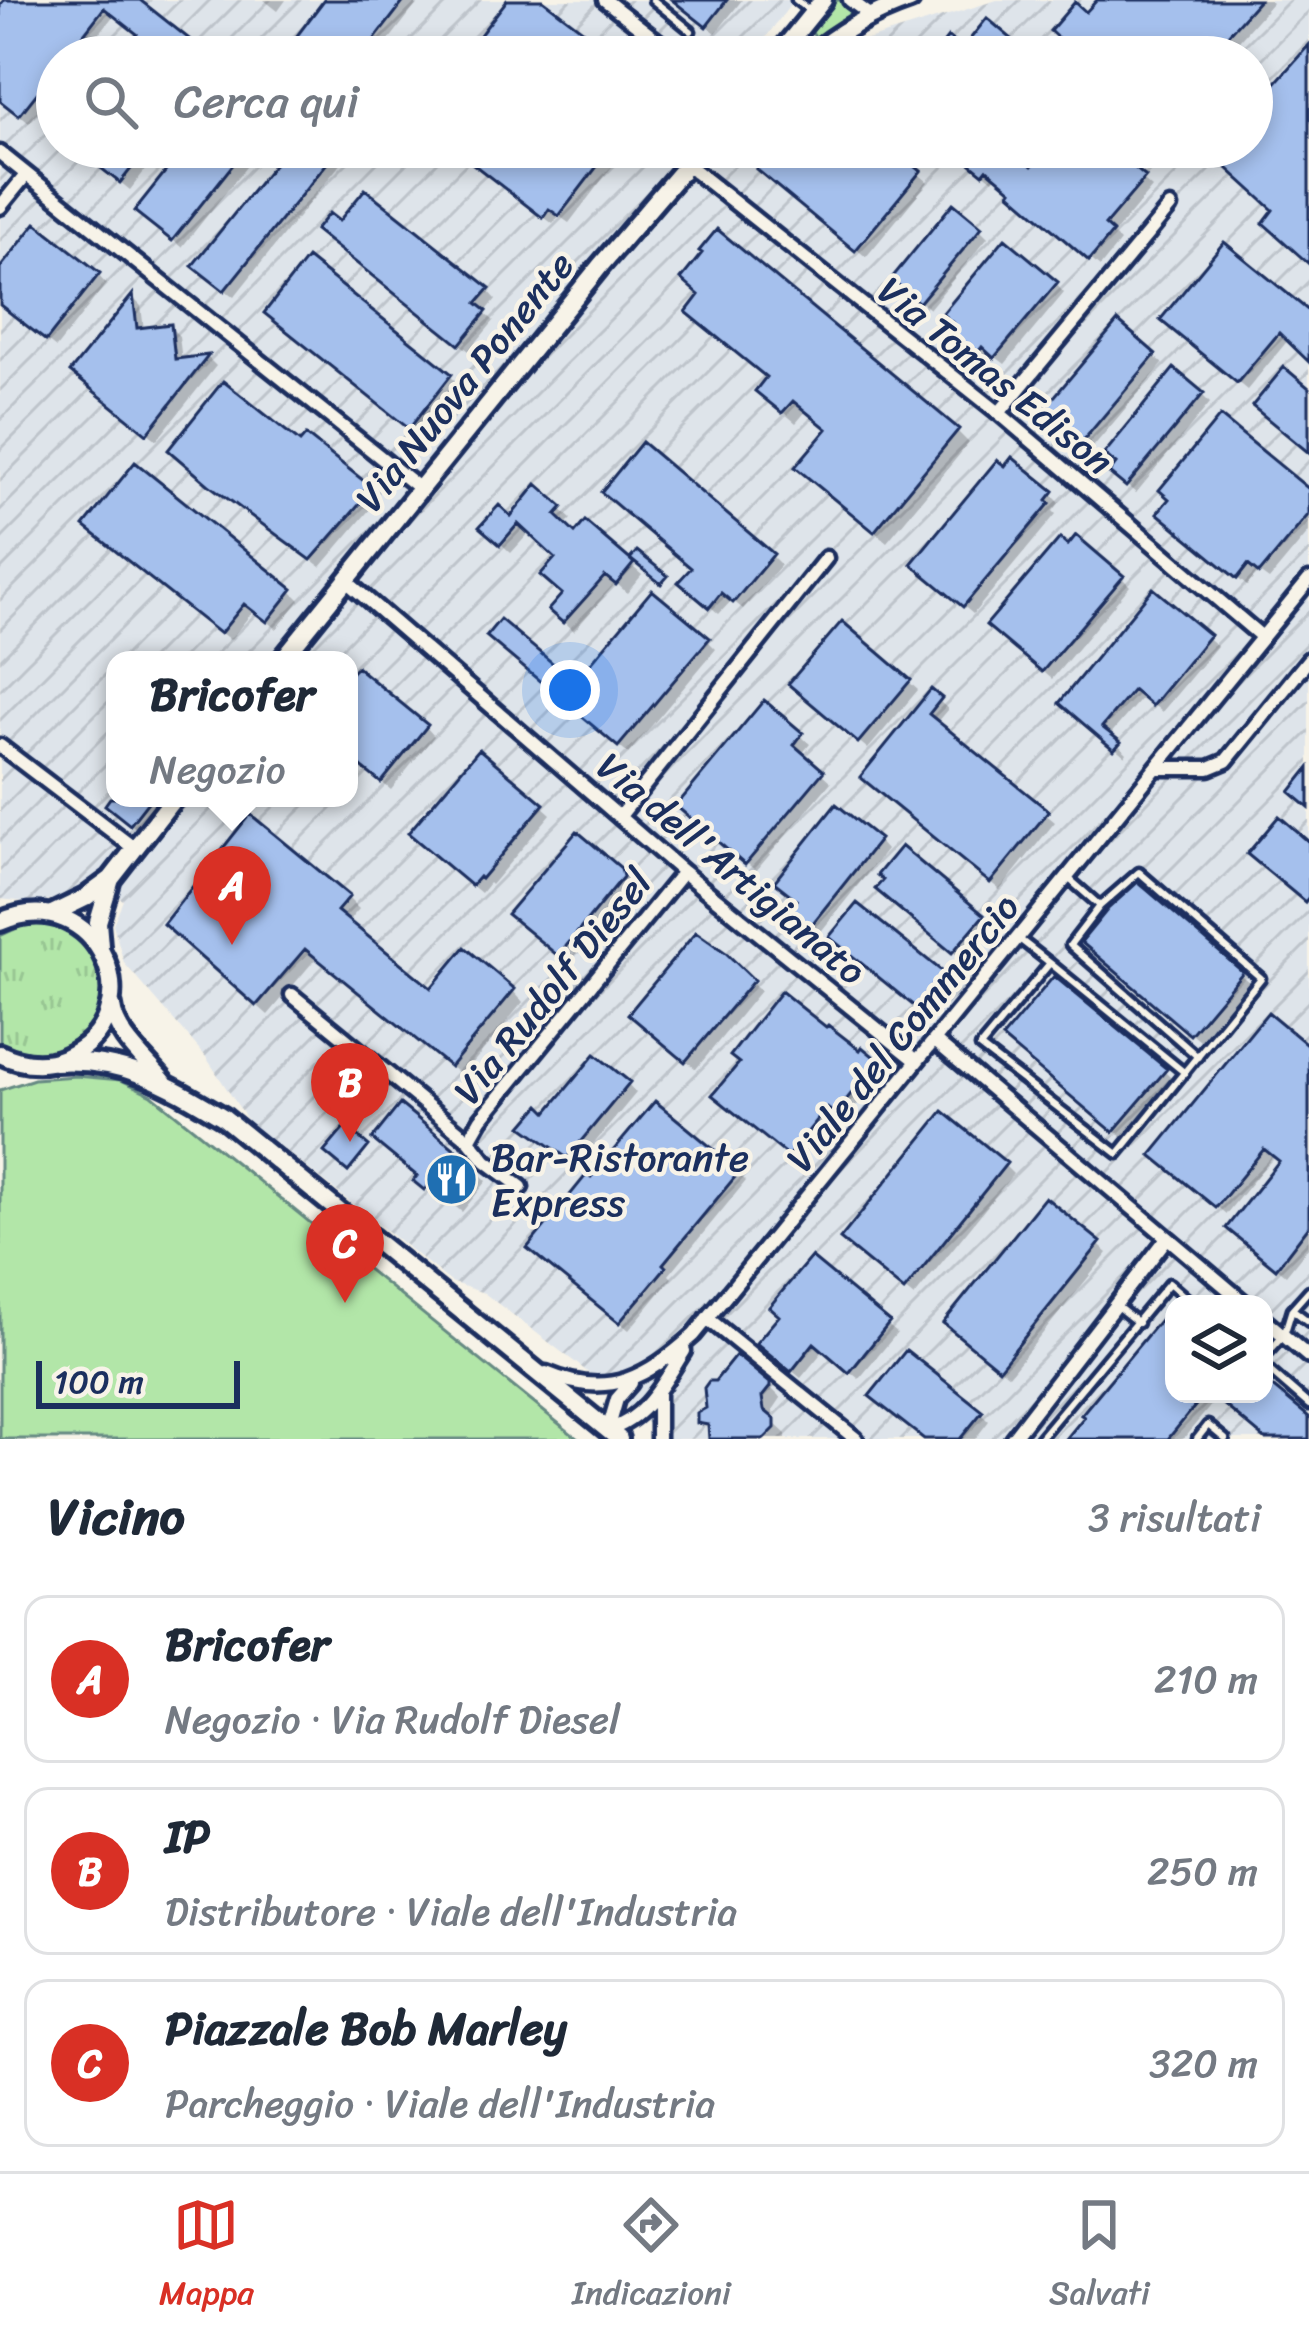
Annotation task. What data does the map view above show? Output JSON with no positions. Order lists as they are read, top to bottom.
{
  "streets": {
    "street": [
      "Via Tomas Edison",
      "Via Nuova Ponente",
      "Via dell'Artigianato",
      "Via Rudolf Diesel",
      "Viale del Commercio"
    ]
  },
  "crossings": [
    ["Via Tomas Edison", "Viale del Commercio"],
    ["Via Nuova Ponente", "Via dell'Artigianato"],
    ["Via dell'Artigianato", "Via Rudolf Diesel"],
    ["Via dell'Artigianato", "Viale del Commercio"]
  ],
  "places": {
    "restaurant": ["Bar-Ristorante Express"]
  },
  "scale_bar": "100 m",
  "page": {
    "search": "Cerca qui",
    "popup": ["Bricofer", "Negozio"],
    "pins": ["A", "B", "C"],
    "scale": "100 m",
    "heading": ["Vicino", "3 risultati"],
    "list": [
      {
        "mark": "A",
        "name": "Bricofer",
        "note": "Negozio · Via Rudolf Diesel",
        "value": "210 m"
      },
      {
        "mark": "B",
        "name": "IP",
        "note": "Distributore · Viale dell'Industria",
        "value": "250 m"
      },
      {
        "mark": "C",
        "name": "Piazzale Bob Marley",
        "note": "Parcheggio · Viale dell'Industria",
        "value": "320 m"
      }
    ],
    "nav": ["Mappa", "Indicazioni", "Salvati"]
  }
}
